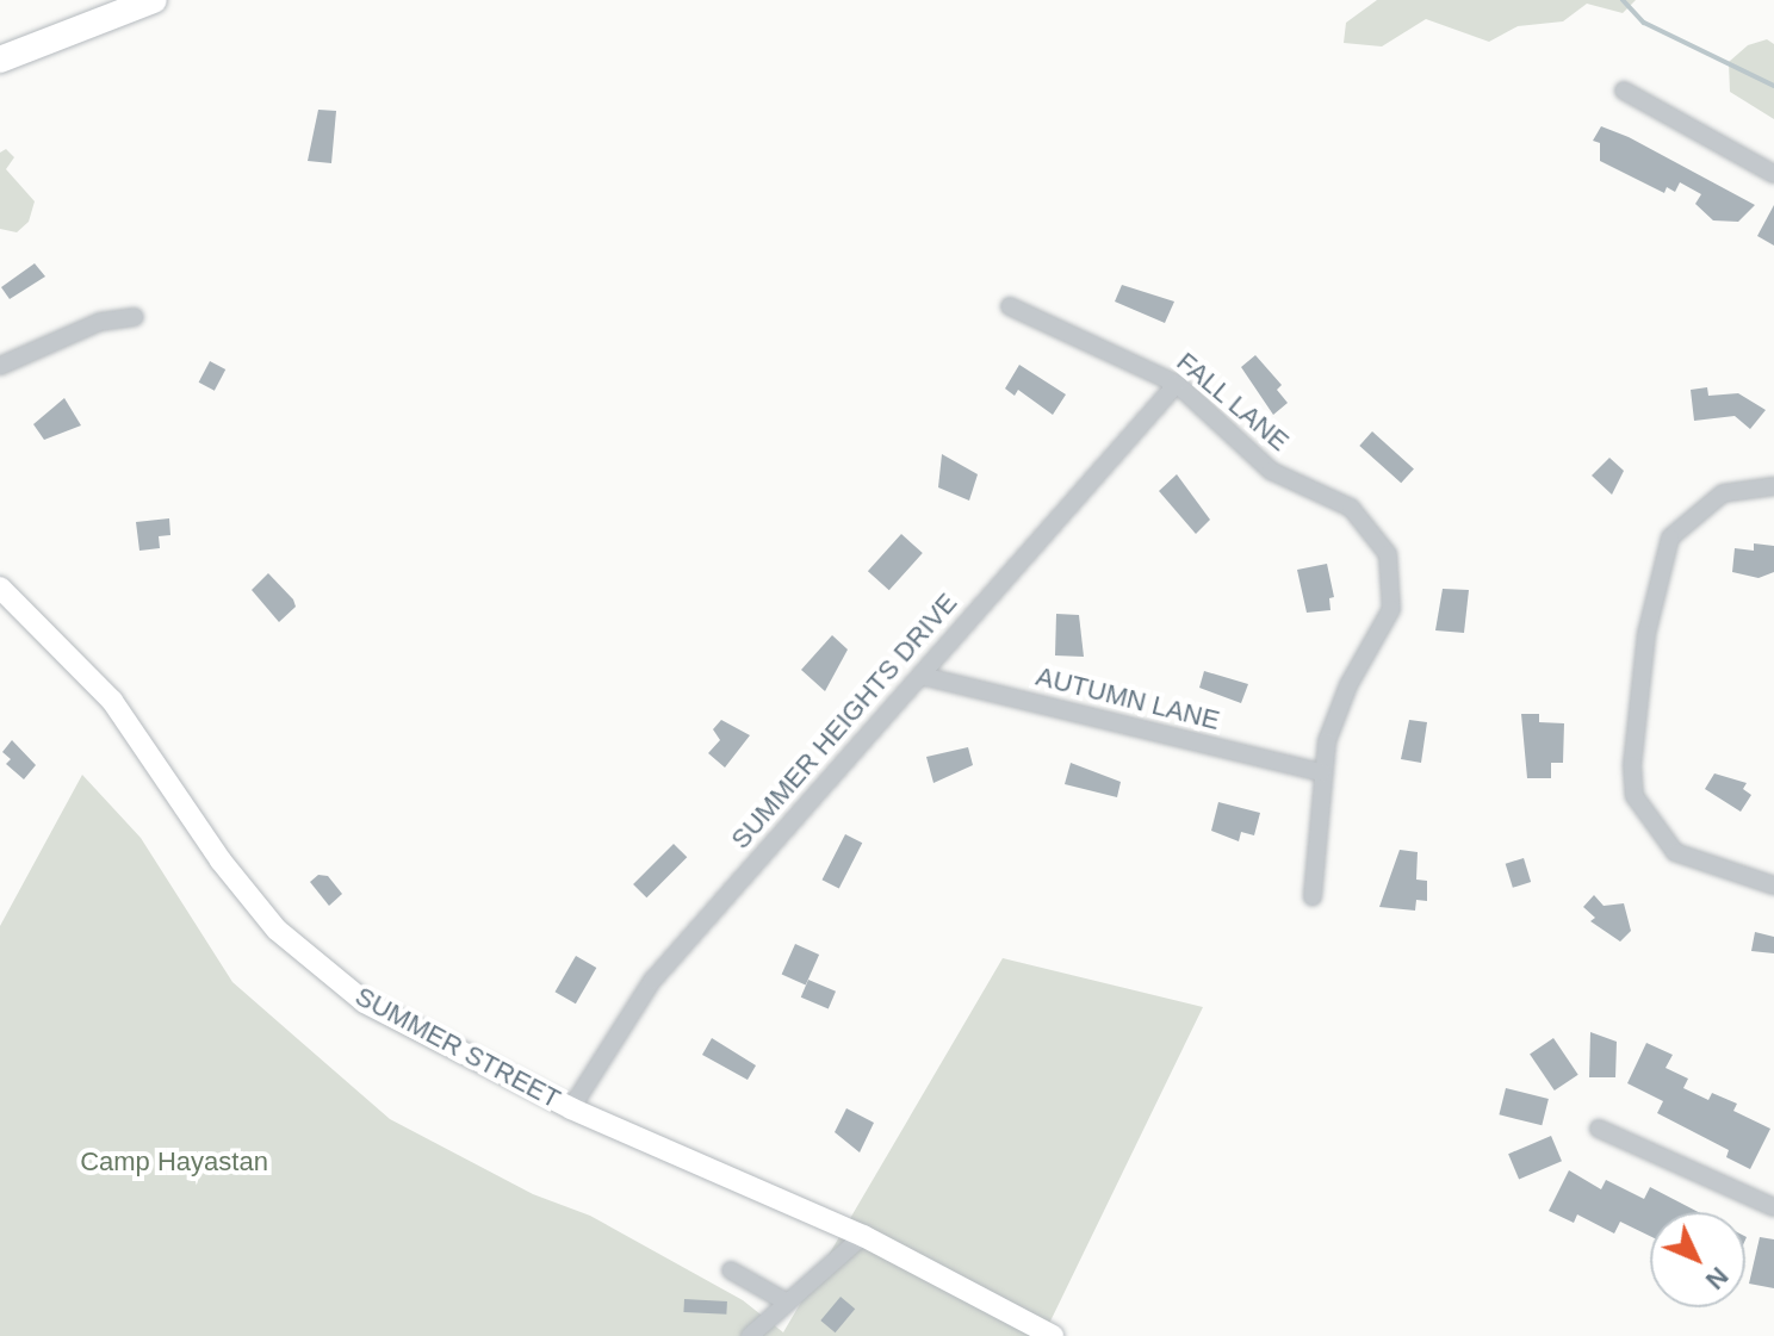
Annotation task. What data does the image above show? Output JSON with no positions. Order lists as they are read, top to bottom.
{
  "streets": {
    "main road": ["SUMMER STREET"],
    "street": ["FALL LANE", "AUTUMN LANE", "SUMMER HEIGHTS DRIVE"]
  },
  "crossings": [
    ["FALL LANE", "AUTUMN LANE"],
    ["FALL LANE", "SUMMER HEIGHTS DRIVE"],
    ["AUTUMN LANE", "SUMMER HEIGHTS DRIVE"],
    ["SUMMER HEIGHTS DRIVE", "SUMMER STREET"]
  ],
  "parks": ["Camp Hayastan"],
  "north": "bottom right"
}
